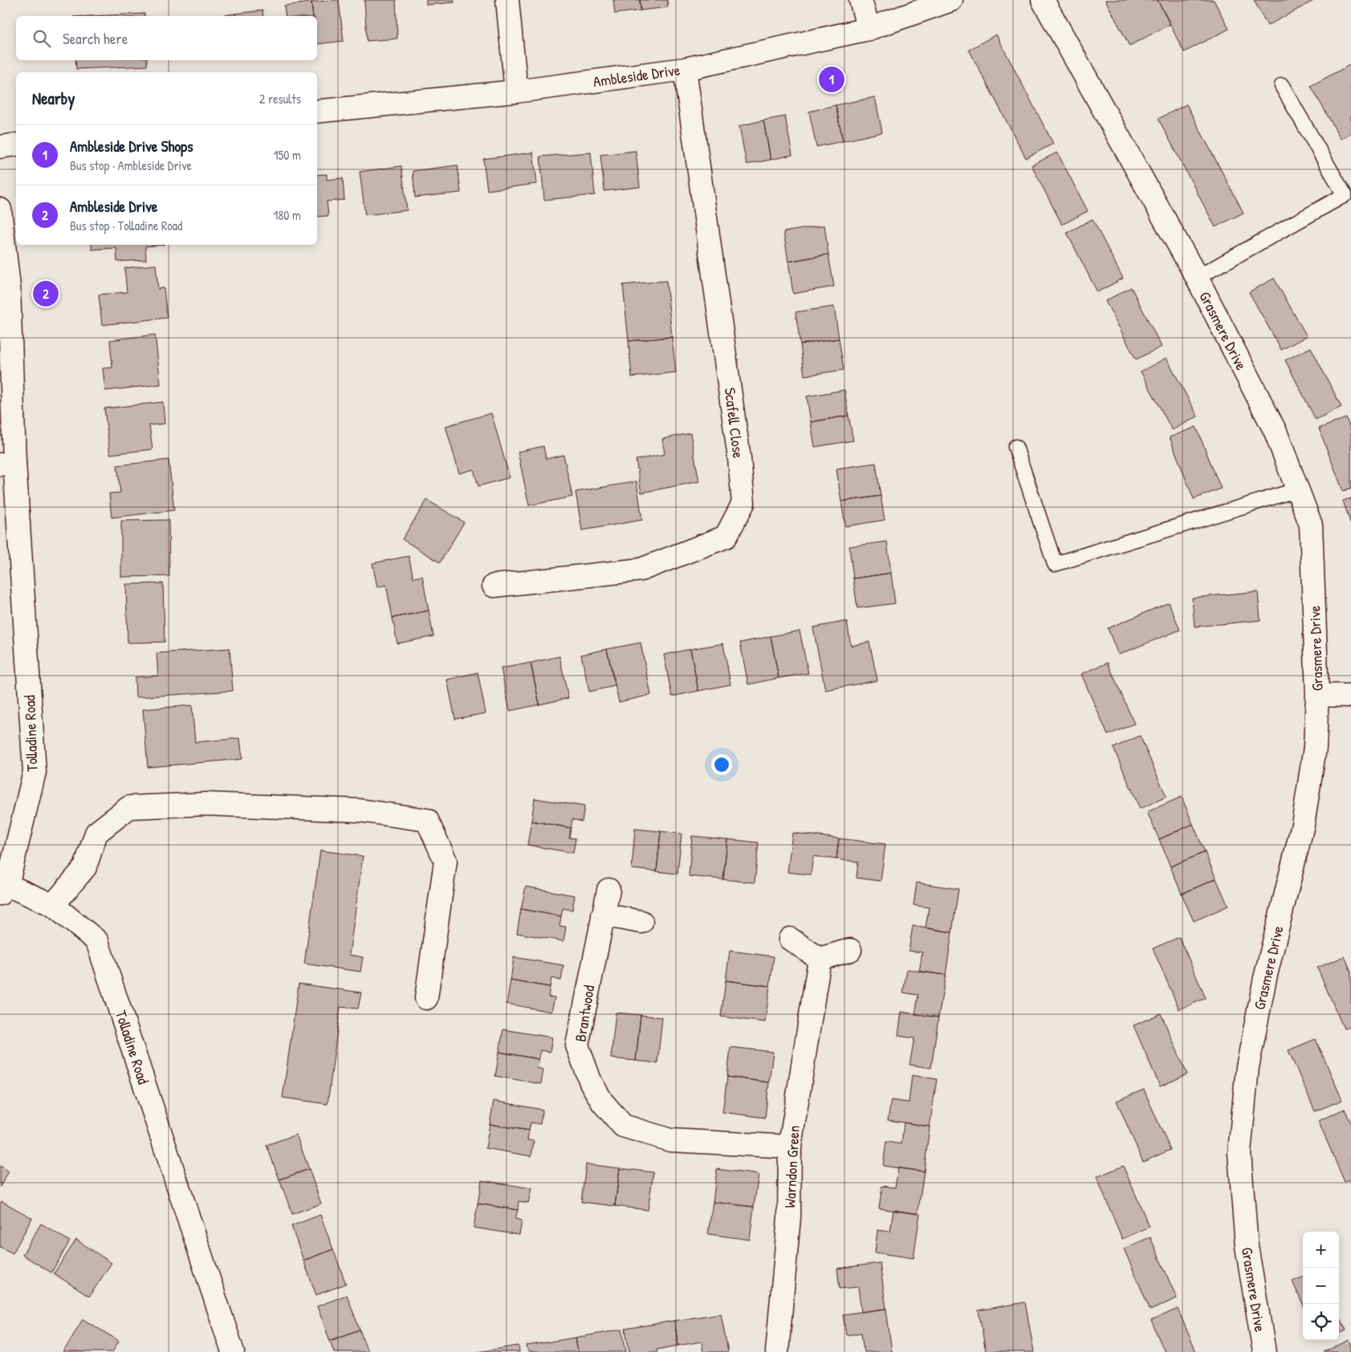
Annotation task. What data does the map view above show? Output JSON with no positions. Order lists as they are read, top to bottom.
{
  "streets": {
    "street": [
      "Ambleside Drive",
      "Grasmere Drive",
      "Scafell Close",
      "Tolladine Road",
      "Brantwood",
      "Warndon Green"
    ]
  },
  "crossings": [
    ["Ambleside Drive", "Scafell Close"],
    ["Brantwood", "Warndon Green"]
  ],
  "page": {
    "search": "Search here",
    "pins": ["1", "2"],
    "heading": ["Nearby", "2 results"],
    "list": [
      {
        "mark": "1",
        "name": "Ambleside Drive Shops",
        "note": "Bus stop · Ambleside Drive",
        "value": "150 m"
      },
      {
        "mark": "2",
        "name": "Ambleside Drive",
        "note": "Bus stop · Tolladine Road",
        "value": "180 m"
      }
    ],
    "map_buttons": ["+", "−"]
  }
}
